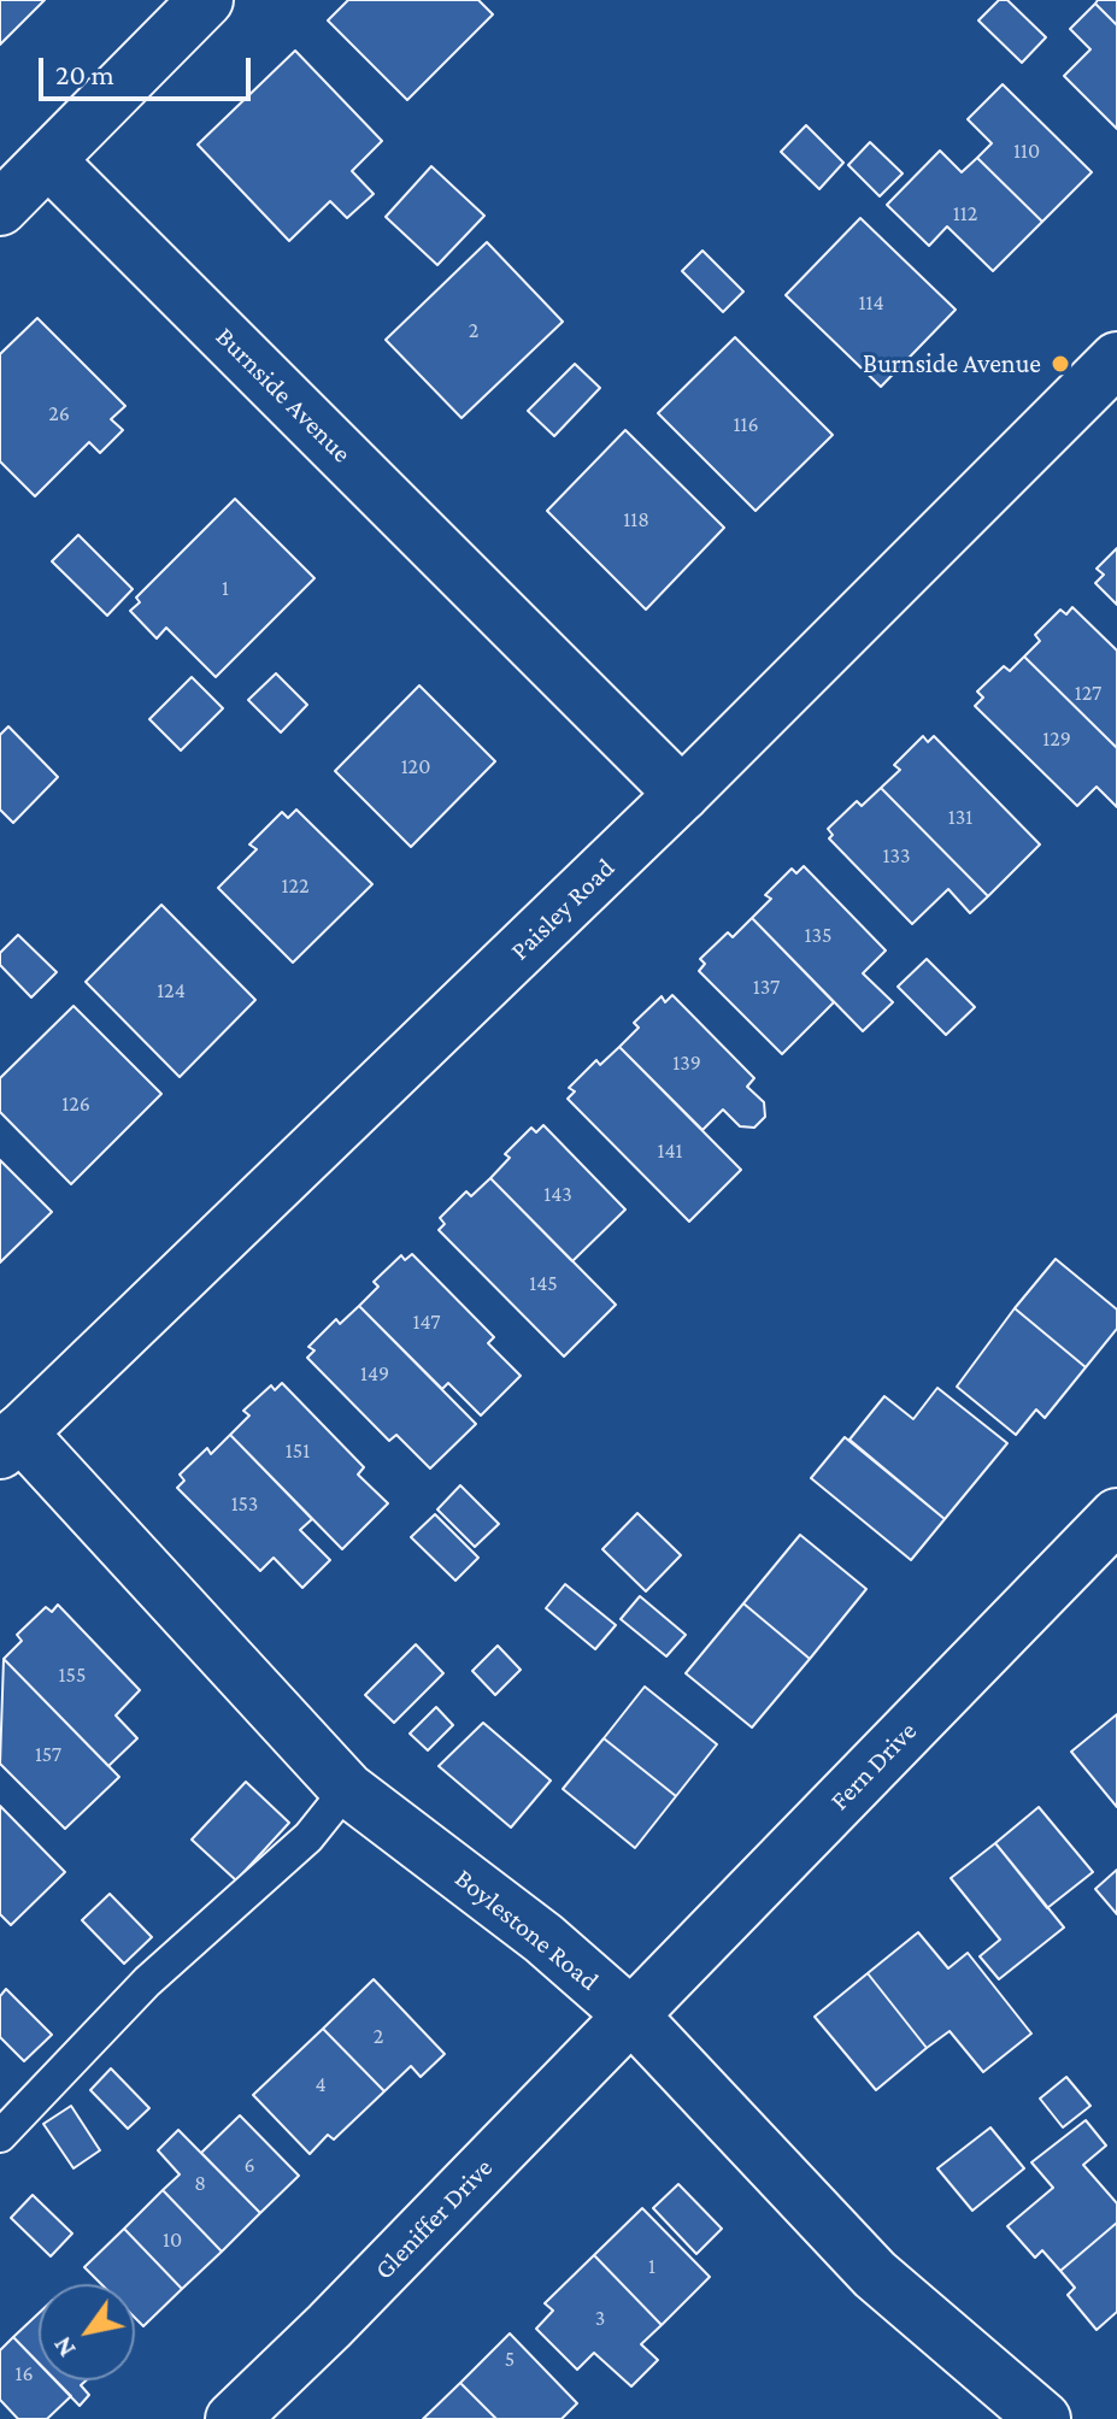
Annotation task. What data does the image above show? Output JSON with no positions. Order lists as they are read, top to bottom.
{
  "streets": {
    "street": [
      "Burnside Avenue",
      "Paisley Road",
      "Fern Drive",
      "Boylestone Road",
      "Gleniffer Drive"
    ]
  },
  "crossings": [
    ["Burnside Avenue", "Paisley Road"],
    ["Paisley Road", "Boylestone Road"],
    ["Fern Drive", "Boylestone Road"],
    ["Fern Drive", "Gleniffer Drive"],
    ["Boylestone Road", "Gleniffer Drive"]
  ],
  "places": ["Burnside Avenue"],
  "house_numbers": [
    "110",
    "112",
    "114",
    "2",
    "26",
    "116",
    "118",
    "1",
    "127",
    "129",
    "120",
    "131",
    "133",
    "122",
    "135",
    "137",
    "124",
    "139",
    "126",
    "141",
    "143",
    "145",
    "147",
    "149",
    "151",
    "153",
    "155",
    "157",
    "2",
    "4",
    "6",
    "8",
    "10",
    "1",
    "3",
    "5",
    "16"
  ],
  "scale_bar": "20 m",
  "north": "bottom left"
}
